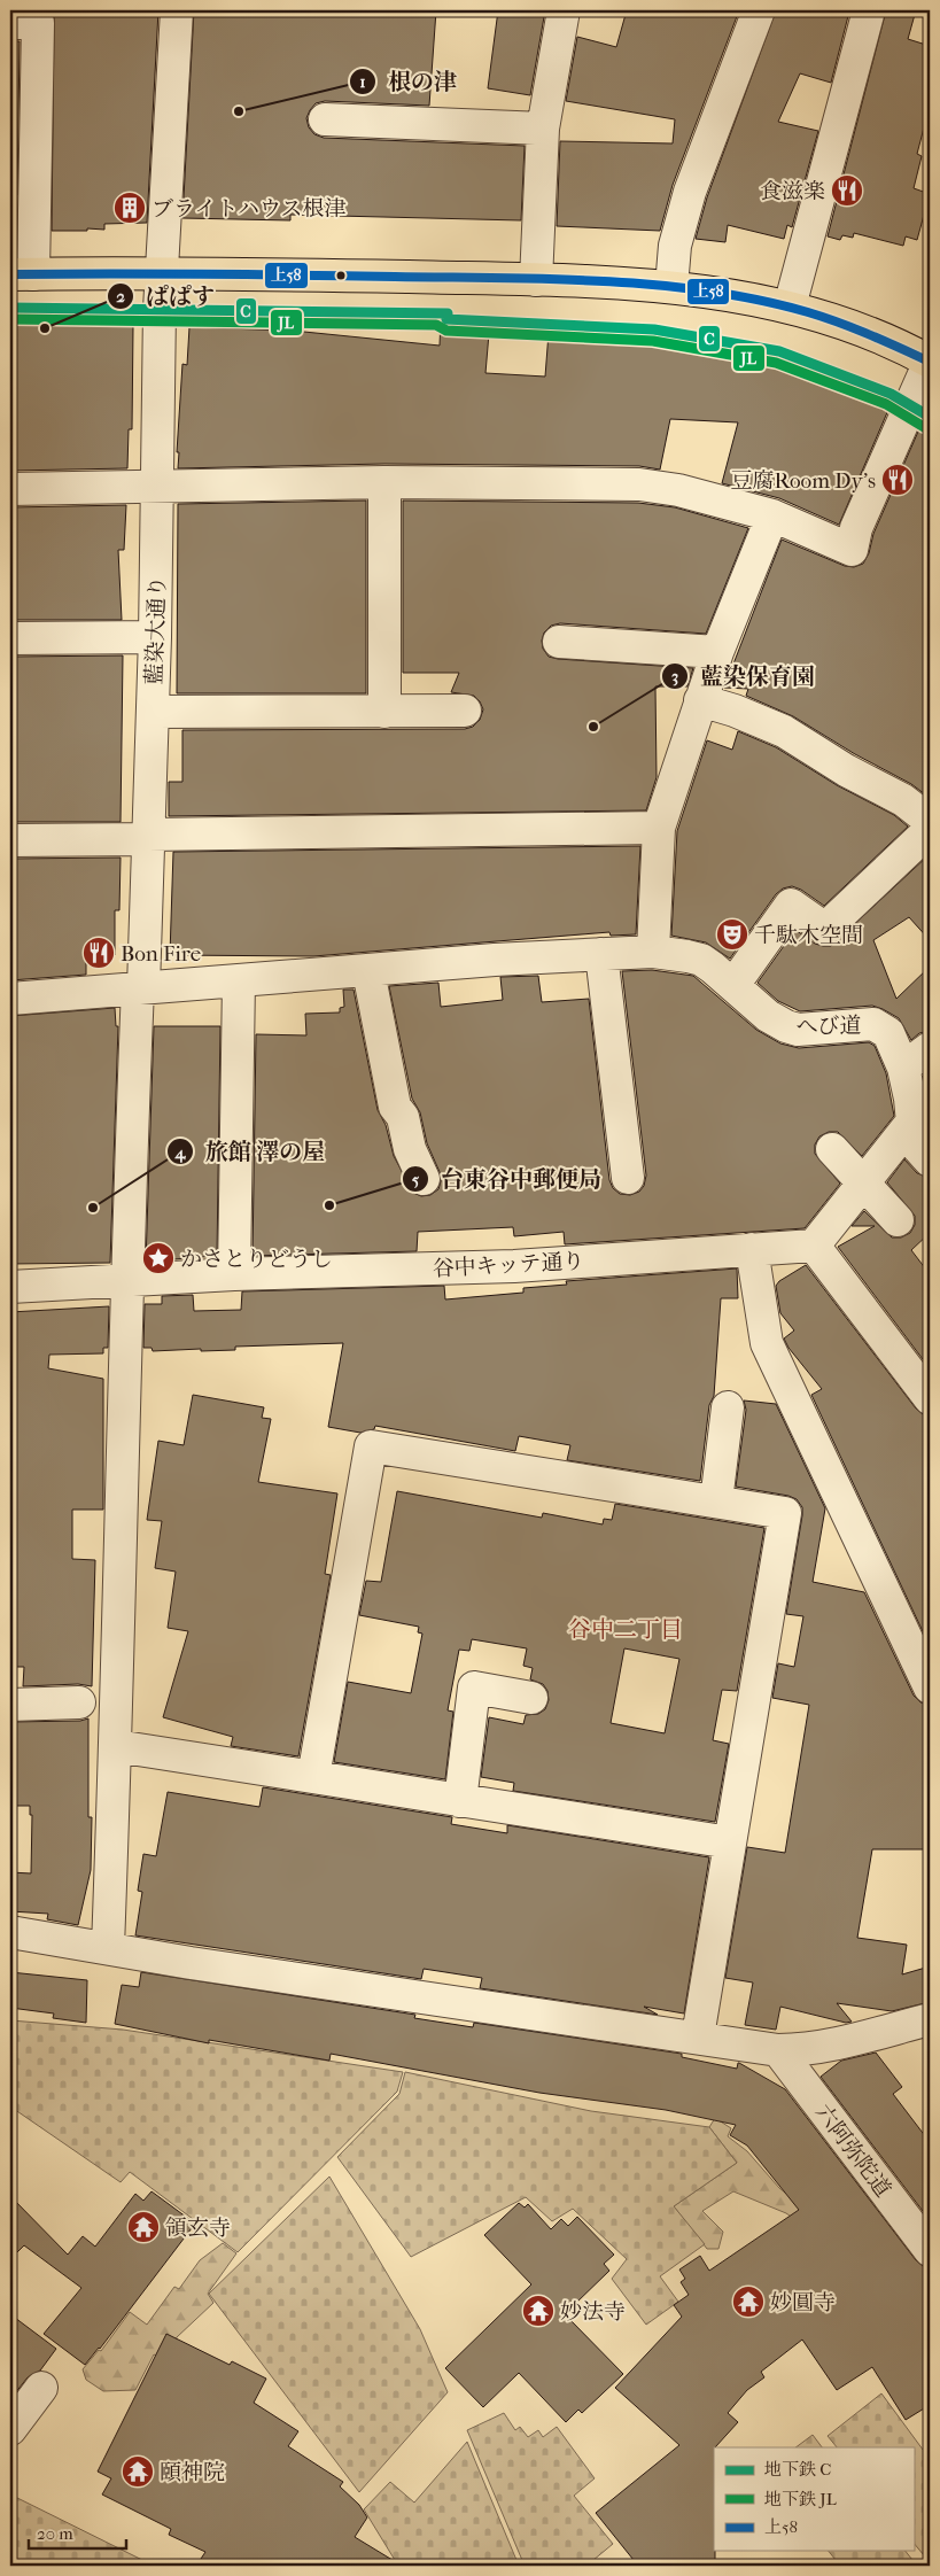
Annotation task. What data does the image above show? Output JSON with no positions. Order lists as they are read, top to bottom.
{
  "streets": {
    "street": [
      "藍染大通り",
      "へび道",
      "谷中キッテ通り",
      "六阿弥陀道"
    ]
  },
  "crossings": [
    ["藍染大通り", "へび道"],
    ["藍染大通り", "谷中キッテ通り"]
  ],
  "districts": ["谷中二丁目"],
  "places": {
    "other": [
      "根の津",
      "ぱぱす",
      "藍染保育園",
      "台東谷中郵便局",
      "旅館 澤の屋"
    ],
    "restaurant": ["食滋楽", "豆腐Room Dy's", "Bon Fire"],
    "building": ["ブライトハウス根津"],
    "theatre": ["千駄木空間"],
    "place": ["かさとりどうし"],
    "temple": [
      "領玄寺",
      "妙圓寺",
      "妙法寺",
      "頤神院"
    ]
  },
  "lines": ["transit line 上58", "metro line C", "metro line JL"],
  "legend": ["地下鉄 C", "地下鉄 JL", "上58"],
  "scale_bar": "20 m"
}
